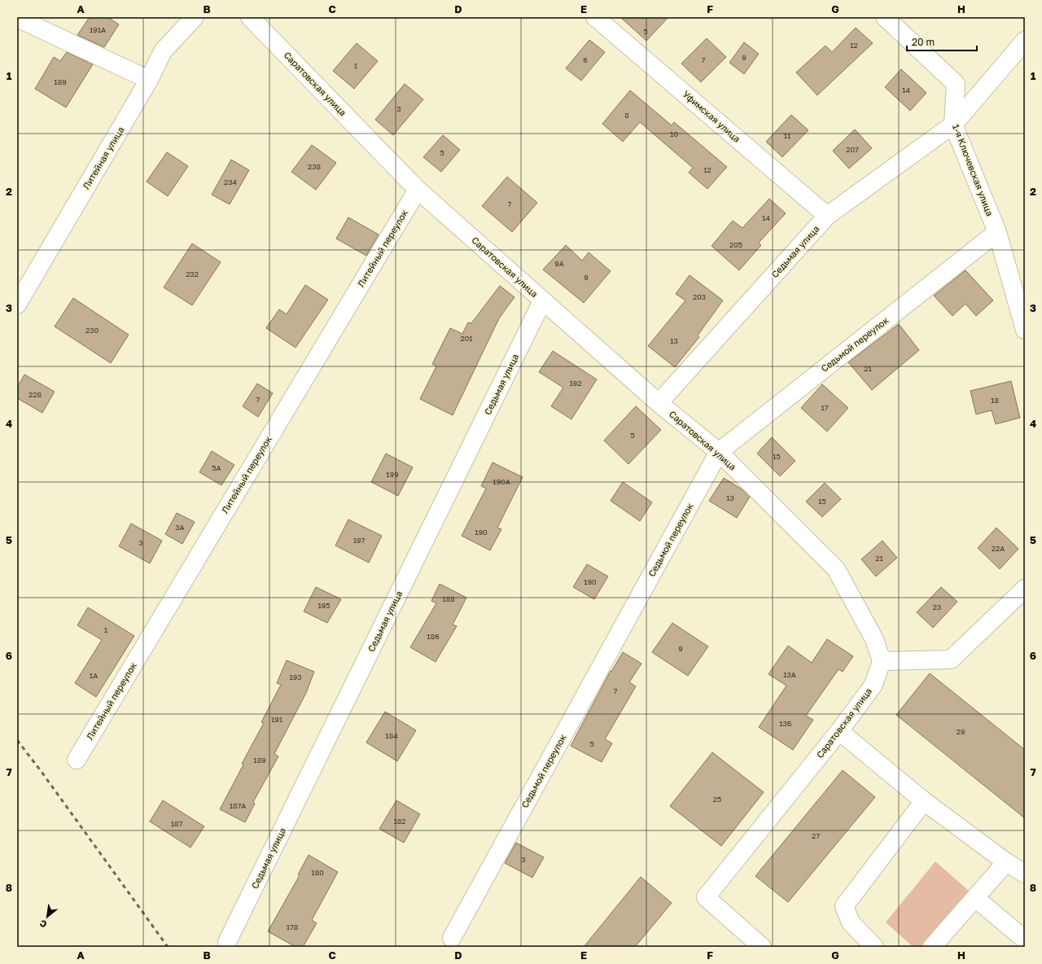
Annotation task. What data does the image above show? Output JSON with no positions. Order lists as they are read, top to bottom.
{
  "streets": {
    "street": [
      "Саратовская улица",
      "Уфимская улица",
      "Литейная улица",
      "1-я Ключевская улица",
      "Литейный переулок",
      "Седьмая улица",
      "Седьмой переулок"
    ]
  },
  "crossings": [
    ["Саратовская улица", "Литейный переулок"],
    ["Саратовская улица", "Седьмая улица"],
    ["Саратовская улица", "Седьмой переулок"],
    ["Уфимская улица", "Седьмая улица"],
    ["1-я Ключевская улица", "Седьмая улица"],
    ["1-я Ключевская улица", "Седьмой переулок"]
  ],
  "house_numbers": [
    "191А",
    "5",
    "12",
    "9",
    "6",
    "7",
    "1",
    "189",
    "14",
    "3",
    "8",
    "10",
    "11",
    "207",
    "5",
    "238",
    "12",
    "234",
    "7",
    "14",
    "205",
    "9А",
    "232",
    "9",
    "203",
    "230",
    "201",
    "13",
    "21",
    "192",
    "228",
    "7",
    "18",
    "17",
    "5",
    "15",
    "5А",
    "199",
    "190А",
    "13",
    "15",
    "3А",
    "190",
    "197",
    "3",
    "22А",
    "21",
    "190",
    "188",
    "195",
    "23",
    "1",
    "186",
    "9",
    "13А",
    "1А",
    "193",
    "7",
    "191",
    "13Б",
    "29",
    "184",
    "5",
    "189",
    "25",
    "187А",
    "182",
    "187",
    "27",
    "3",
    "180",
    "178"
  ],
  "scale_bar": "20 m",
  "north": "bottom left",
  "grid": {
    "columns": [
      "A",
      "B",
      "C",
      "D",
      "E",
      "F",
      "G",
      "H"
    ],
    "rows": [
      "1",
      "2",
      "3",
      "4",
      "5",
      "6",
      "7",
      "8"
    ]
  }
}
